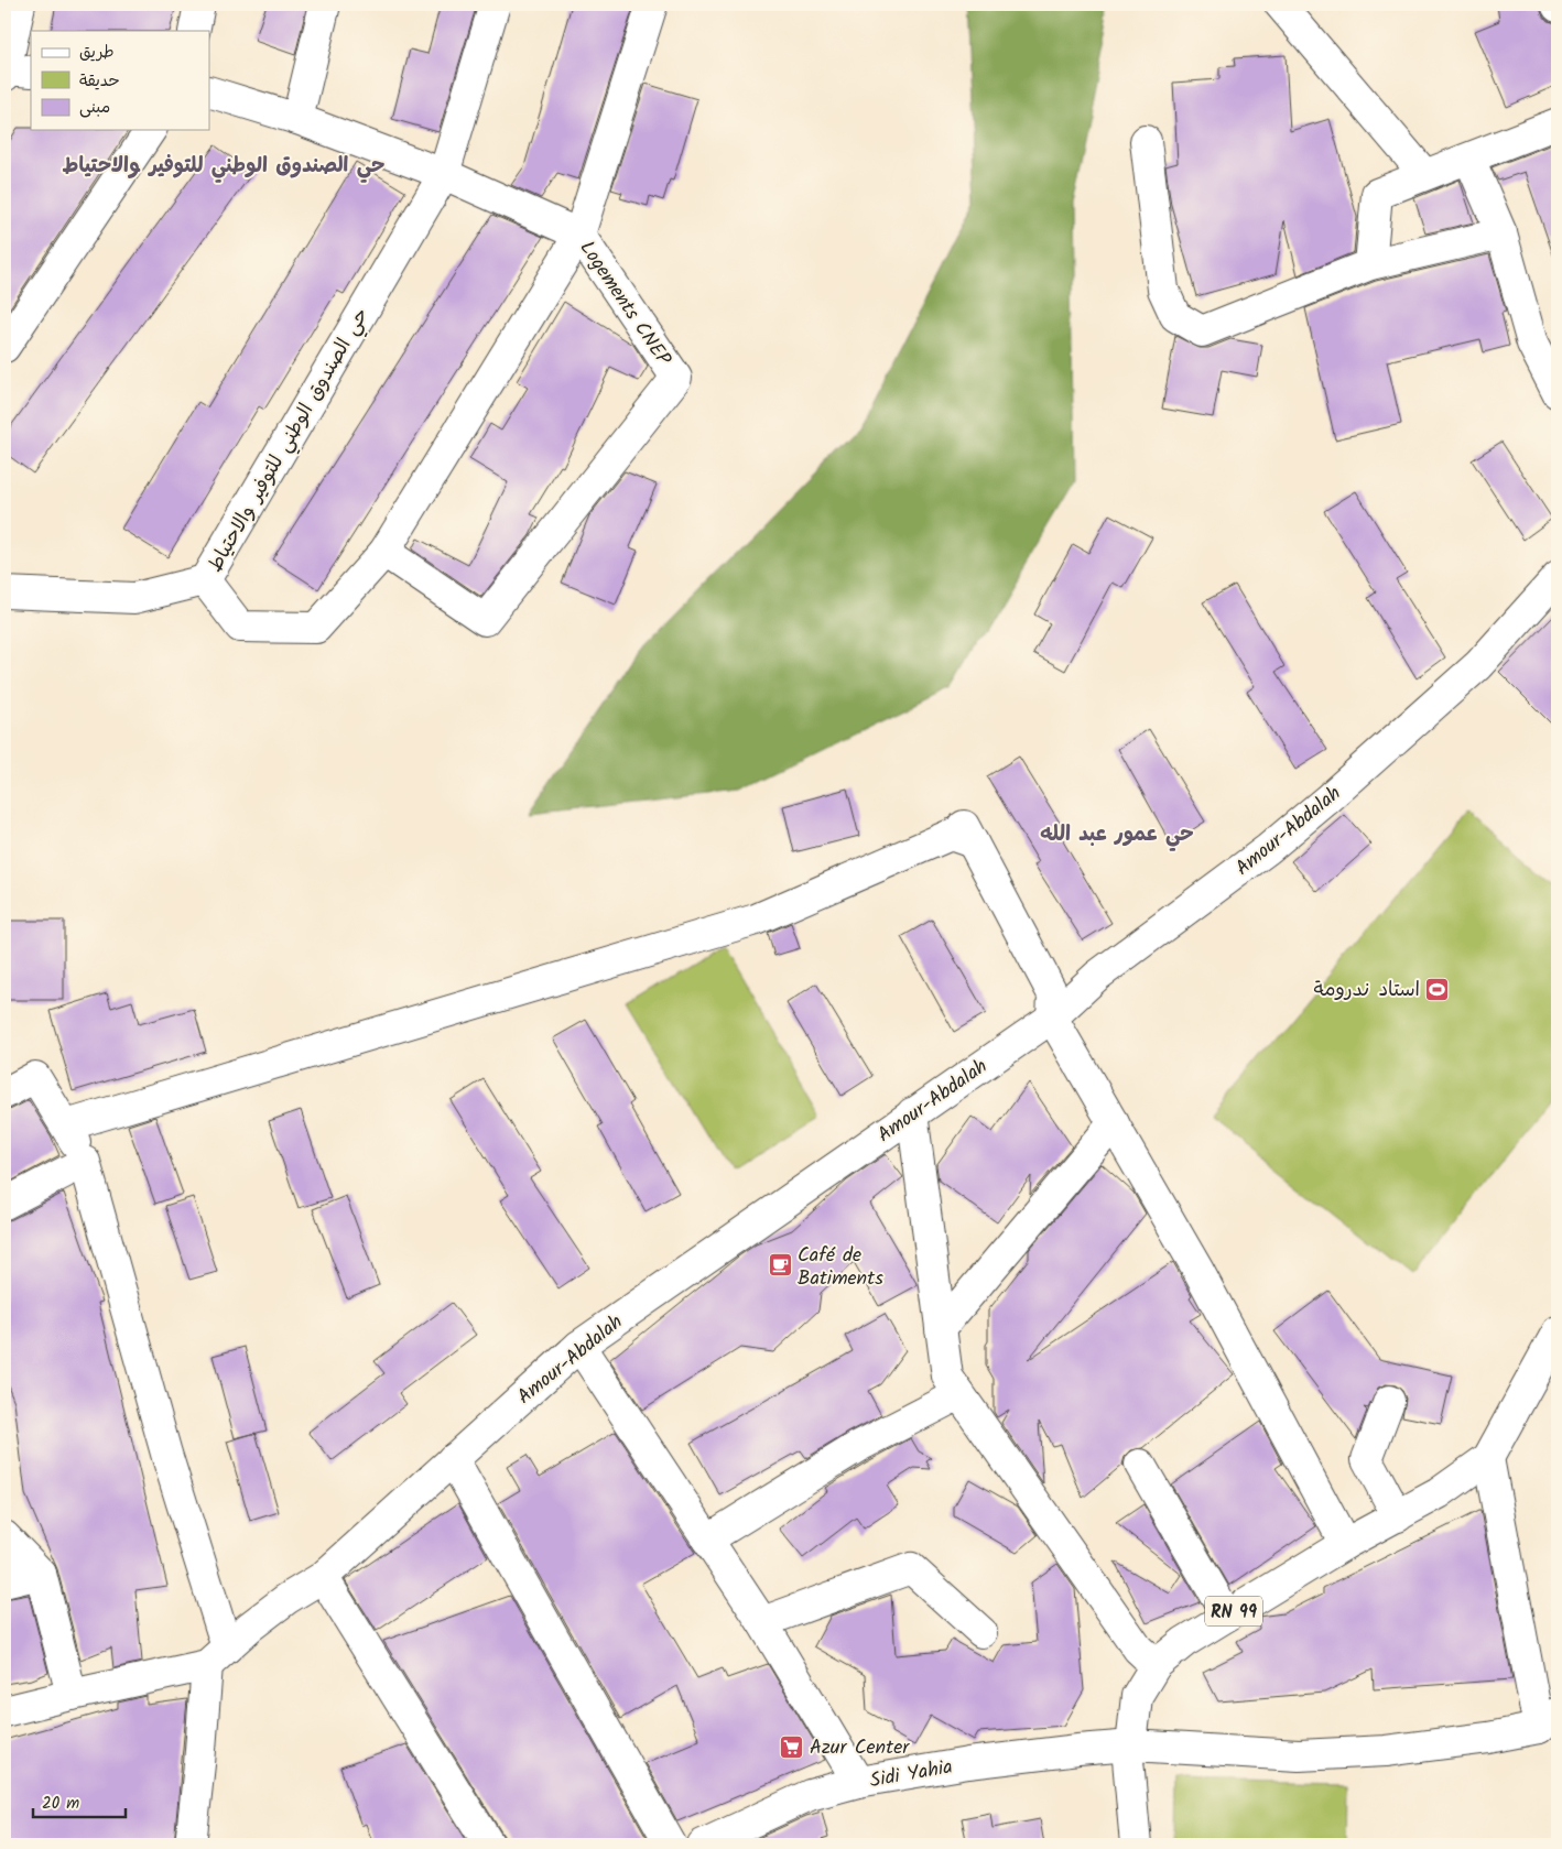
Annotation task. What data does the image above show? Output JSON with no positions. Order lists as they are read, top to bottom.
{
  "streets": {
    "street": [
      "Logements CNEP",
      "حي الصندوق الوطني للتوفير والاحتياط",
      "Amour-Abdalah",
      "RN 99",
      "Sidi Yahia"
    ]
  },
  "crossings": [
    ["Logements CNEP", "حي الصندوق الوطني للتوفير والاحتياط"],
    ["RN 99", "Sidi Yahia"]
  ],
  "districts": ["حي الصندوق الوطني للتوفير والاحتياط", "حي عمور عبد الله"],
  "places": {
    "sports": ["استاد ندرومة"],
    "cafe": ["Café de Batiments"],
    "supermarket": ["Azur Center"]
  },
  "legend": ["طريق", "حديقة", "مبنى"],
  "scale_bar": "20 m"
}
